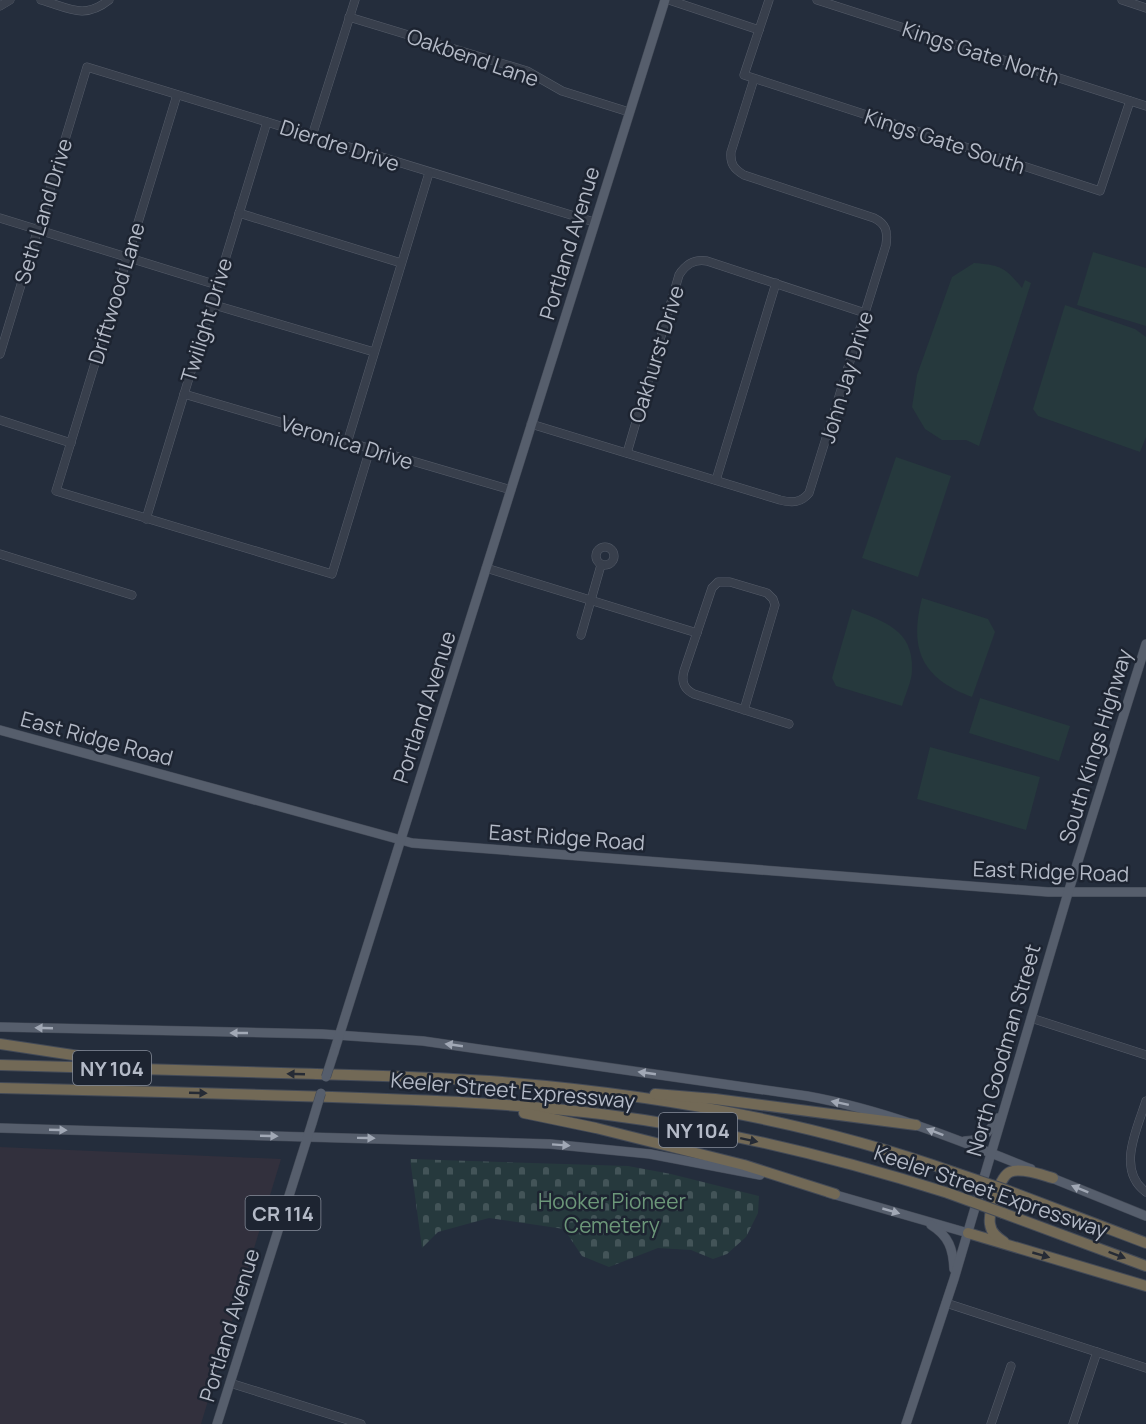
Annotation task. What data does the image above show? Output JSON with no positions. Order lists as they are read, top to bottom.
{
  "streets": {
    "highway": ["NY 104", "Keeler Street Expressway"],
    "main road": [
      "Portland Avenue",
      "East Ridge Road",
      "South Kings Highway",
      "North Goodman Street",
      "CR 114"
    ],
    "street": [
      "Kings Gate North",
      "Oakbend Lane",
      "Kings Gate South",
      "Dierdre Drive",
      "Seth Land Drive",
      "Driftwood Lane",
      "Twilight Drive",
      "Oakhurst Drive",
      "John Jay Drive",
      "Veronica Drive"
    ]
  },
  "crossings": [
    ["Kings Gate North", "Kings Gate South"],
    ["Oakbend Lane", "Portland Avenue"],
    ["Kings Gate South", "John Jay Drive"],
    ["Dierdre Drive", "Seth Land Drive"],
    ["Dierdre Drive", "Portland Avenue"],
    ["Dierdre Drive", "Driftwood Lane"],
    ["Dierdre Drive", "Twilight Drive"],
    ["Portland Avenue", "John Jay Drive"],
    ["Portland Avenue", "Veronica Drive"],
    ["Portland Avenue", "East Ridge Road"],
    ["Driftwood Lane", "Twilight Drive"],
    ["Twilight Drive", "Veronica Drive"],
    ["Oakhurst Drive", "John Jay Drive"],
    ["East Ridge Road", "South Kings Highway"],
    ["East Ridge Road", "North Goodman Street"],
    ["South Kings Highway", "North Goodman Street"]
  ],
  "parks": ["Hooker Pioneer Cemetery"]
}
